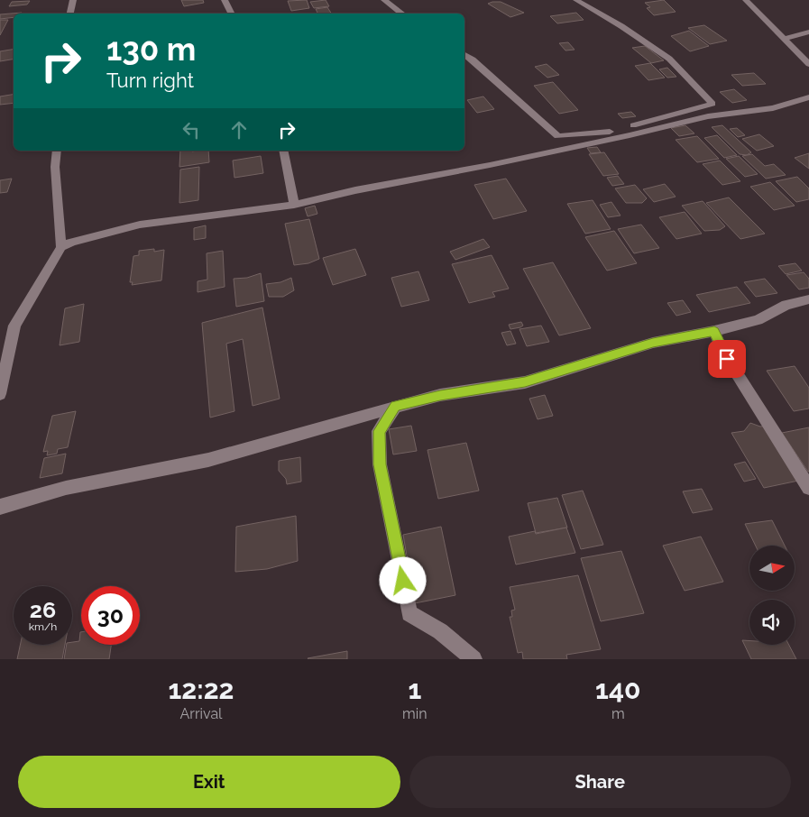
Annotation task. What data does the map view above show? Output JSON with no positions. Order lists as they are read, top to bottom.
{
  "north": "right",
  "page": {
    "turn": ["130 m", "Turn right"],
    "speed": "26 km/h",
    "limit": "30",
    "eta": [
      "12:22",
      "Arrival",
      "1",
      "min",
      "140",
      "m"
    ],
    "buttons": ["Exit", "Share"]
  }
}
